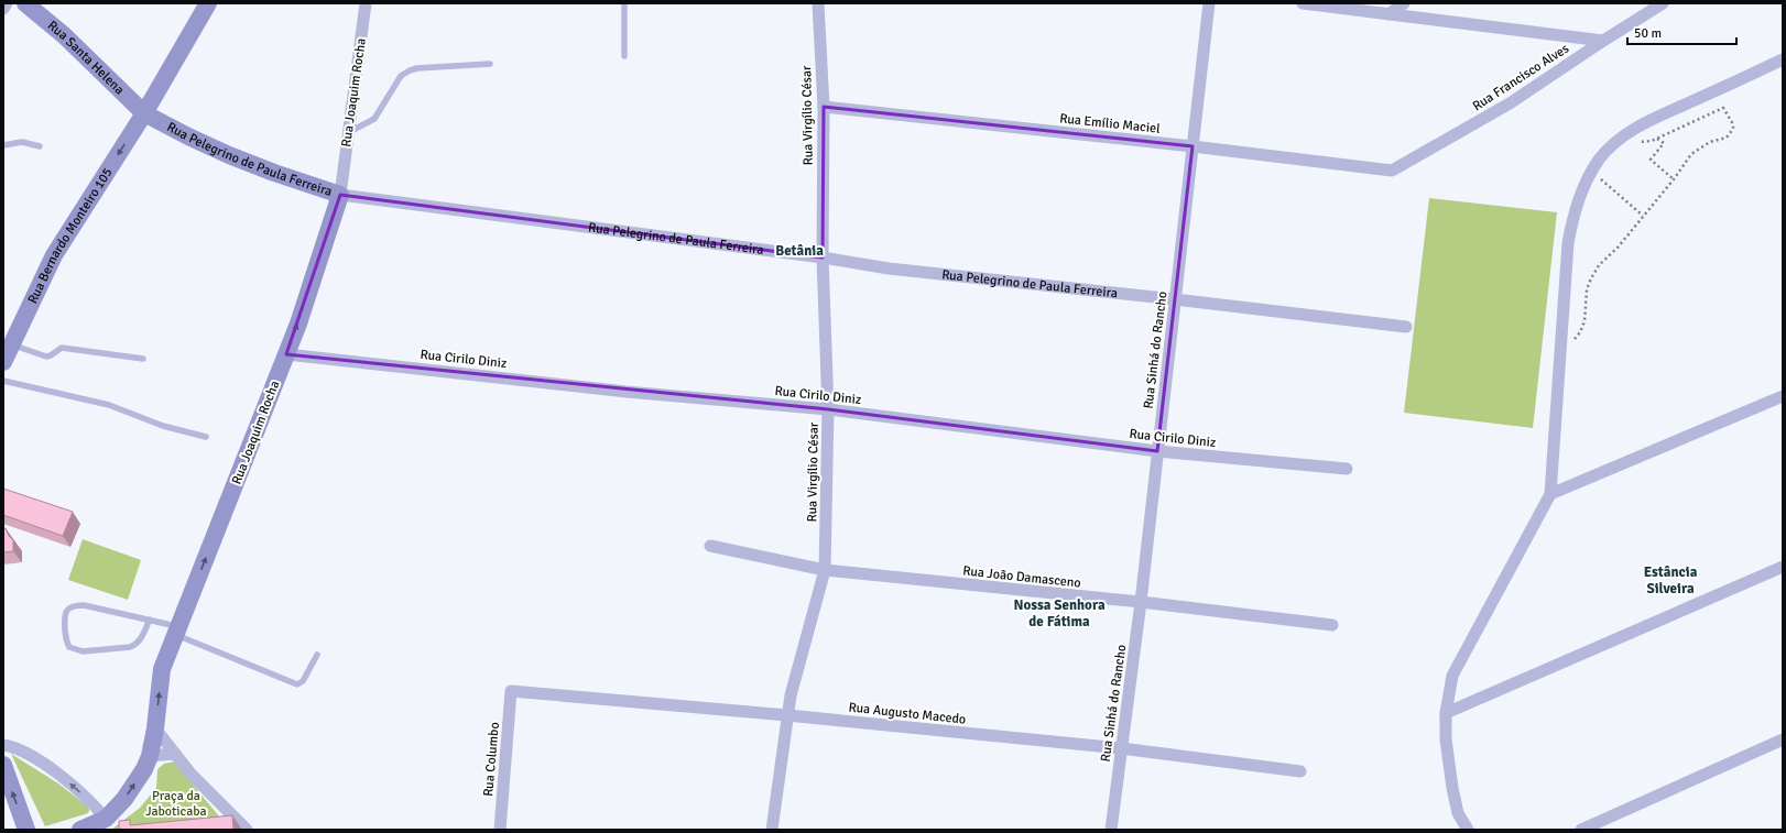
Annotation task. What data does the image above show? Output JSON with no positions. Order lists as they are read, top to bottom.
{
  "streets": {
    "main road": [
      "Rua Santa Helena",
      "Rua Joaquim Rocha",
      "Rua Pelegrino de Paula Ferreira",
      "Rua Bernardo Monteiro 105"
    ],
    "street": [
      "Rua Francisco Alves",
      "Rua Virgílio César",
      "Rua Emílio Maciel",
      "Rua Sinhá do Rancho",
      "Rua Cirilo Diniz",
      "Rua João Damasceno",
      "Rua Augusto Macedo",
      "Rua Columbo"
    ]
  },
  "crossings": [
    ["Rua Santa Helena", "Rua Pelegrino de Paula Ferreira"],
    ["Rua Santa Helena", "Rua Bernardo Monteiro 105"],
    ["Rua Francisco Alves", "Rua Emílio Maciel"],
    ["Rua Joaquim Rocha", "Rua Pelegrino de Paula Ferreira"],
    ["Rua Joaquim Rocha", "Rua Cirilo Diniz"],
    ["Rua Virgílio César", "Rua Emílio Maciel"],
    ["Rua Virgílio César", "Rua Pelegrino de Paula Ferreira"],
    ["Rua Virgílio César", "Rua Cirilo Diniz"],
    ["Rua Virgílio César", "Rua João Damasceno"],
    ["Rua Virgílio César", "Rua Augusto Macedo"],
    ["Rua Emílio Maciel", "Rua Sinhá do Rancho"],
    ["Rua Pelegrino de Paula Ferreira", "Rua Bernardo Monteiro 105"],
    ["Rua Pelegrino de Paula Ferreira", "Rua Sinhá do Rancho"],
    ["Rua Sinhá do Rancho", "Rua Cirilo Diniz"],
    ["Rua Sinhá do Rancho", "Rua João Damasceno"],
    ["Rua Sinhá do Rancho", "Rua Augusto Macedo"],
    ["Rua Augusto Macedo", "Rua Columbo"]
  ],
  "one_way": ["Rua Joaquim Rocha", "Rua Bernardo Monteiro 105"],
  "districts": ["Betânia", "Estância Silveira", "Nossa Senhora de Fátima"],
  "parks": ["Praça da Jaboticaba"],
  "scale_bar": "50 m"
}
